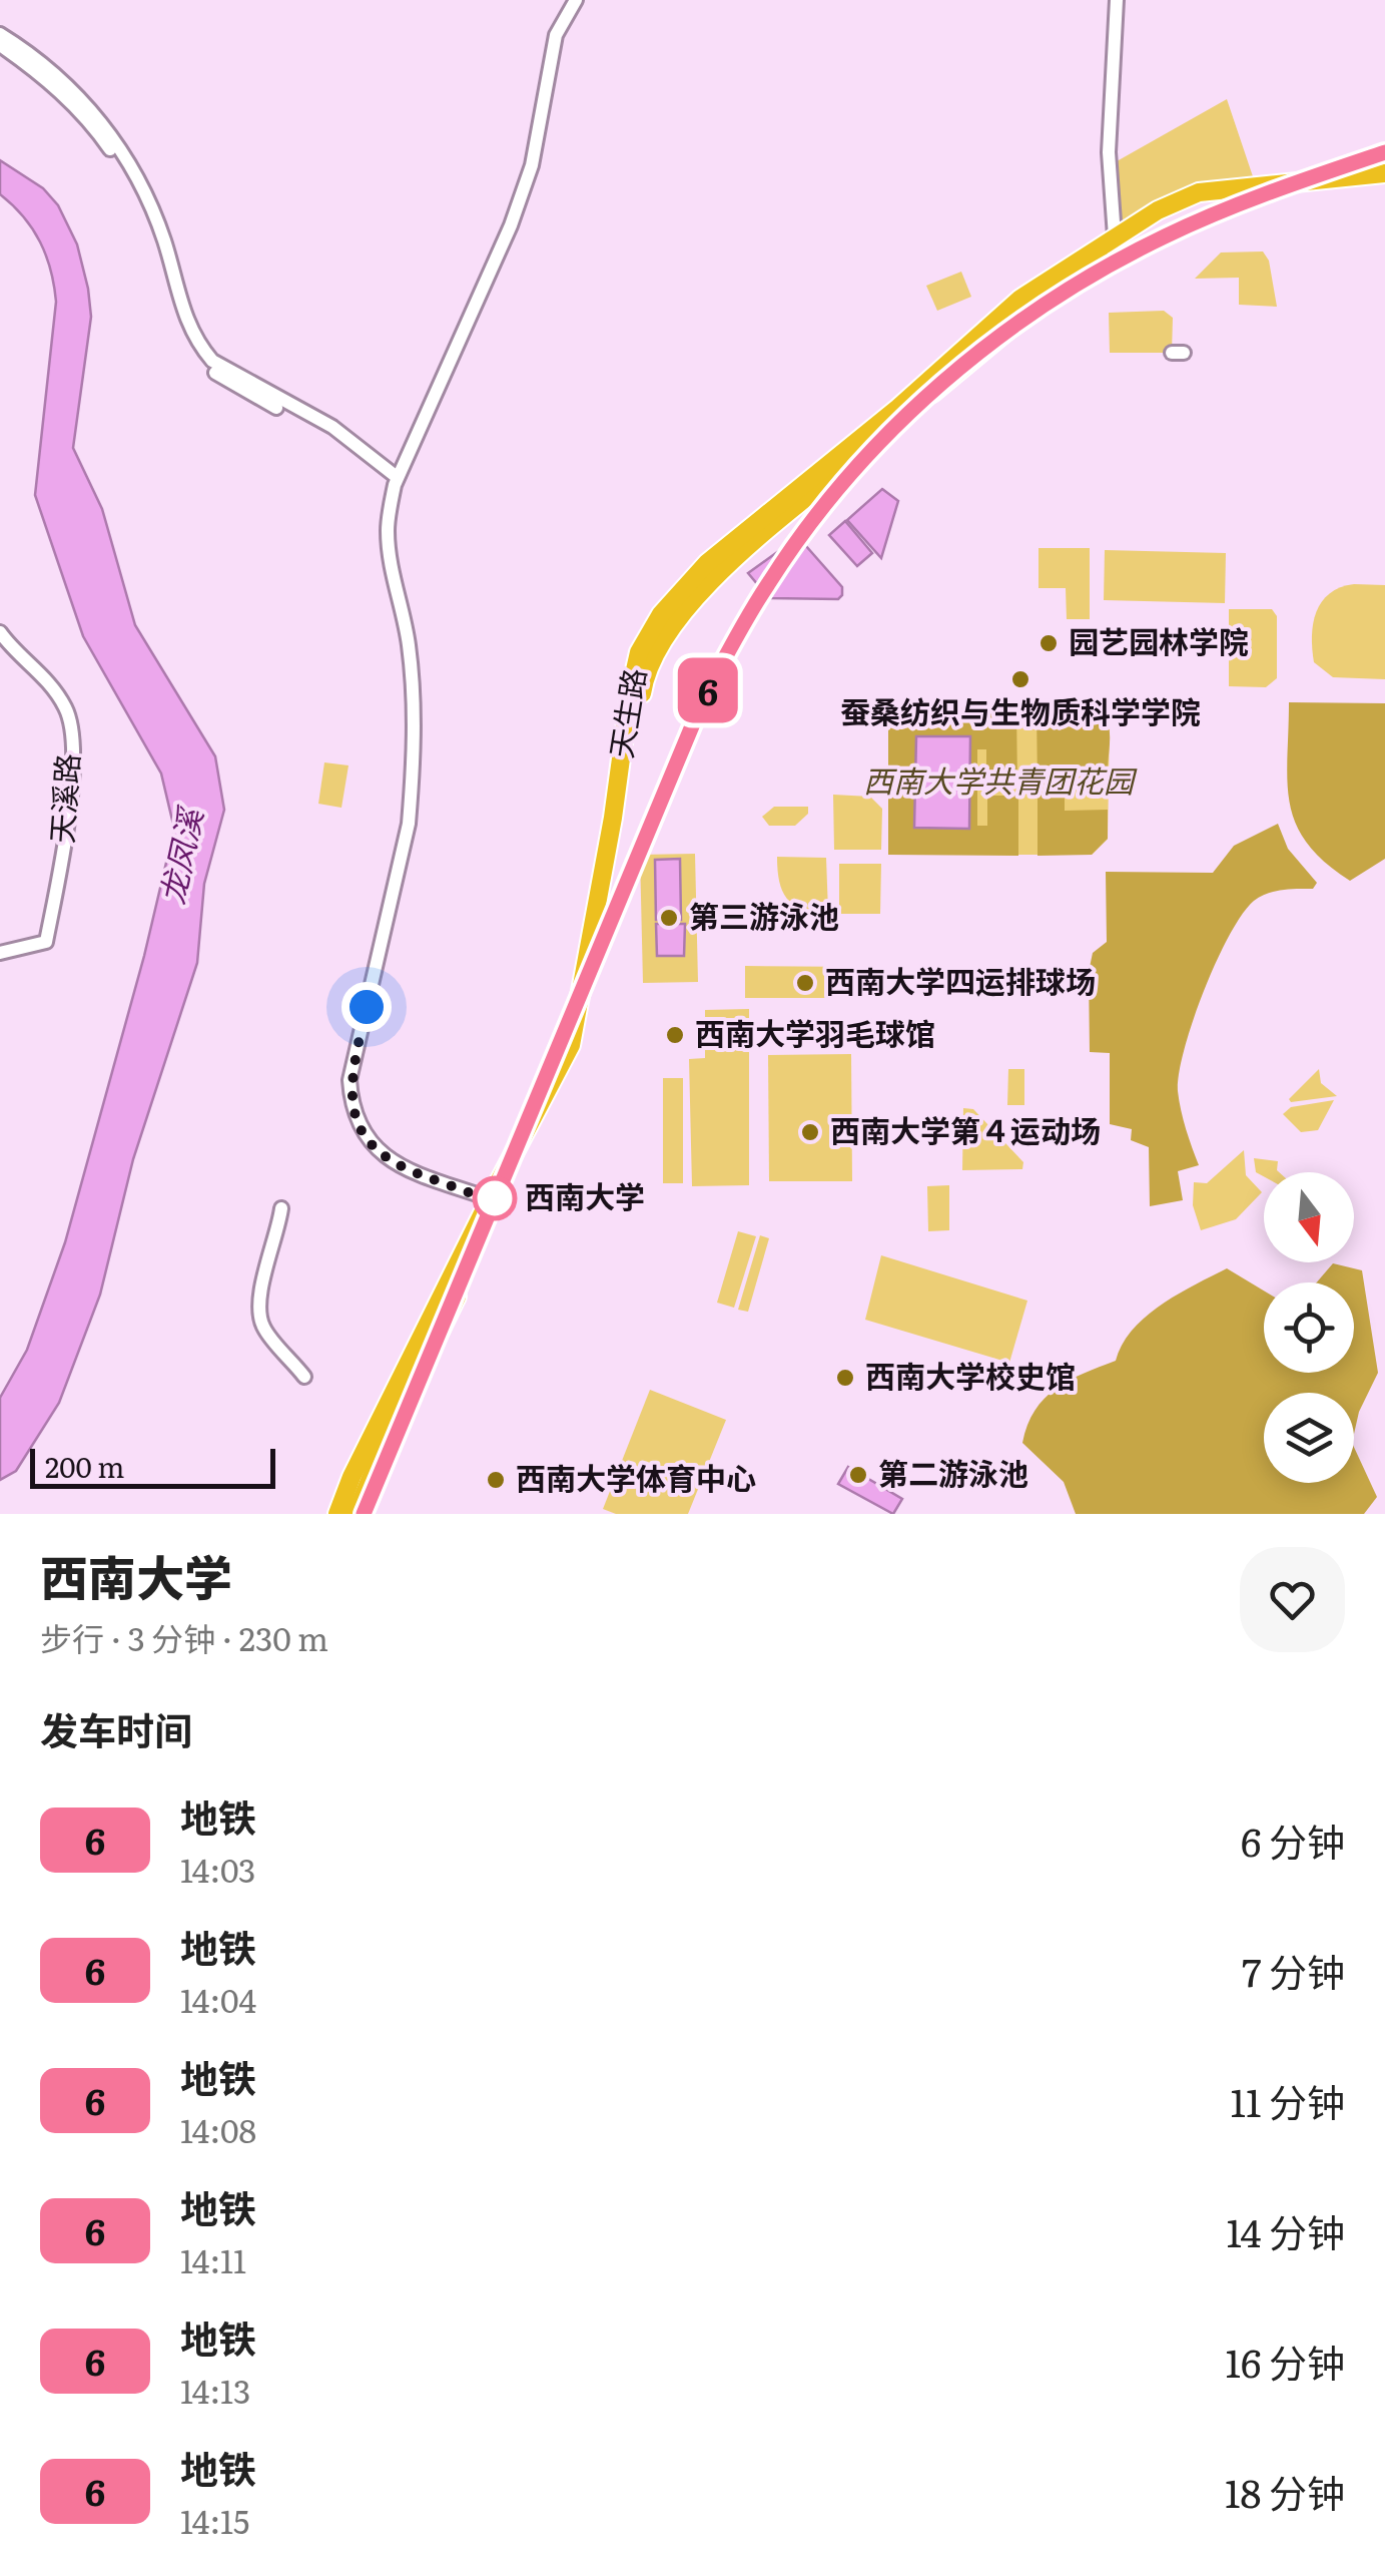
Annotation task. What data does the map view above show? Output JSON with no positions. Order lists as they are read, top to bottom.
{
  "streets": {
    "highway": ["天生路"],
    "street": ["天溪路"]
  },
  "water": ["龙凤溪"],
  "parks": ["西南大学共青团花园"],
  "places": [
    "园艺园林学院",
    "蚕桑纺织与生物质科学学院",
    "第三游泳池",
    "西南大学四运排球场",
    "西南大学羽毛球馆",
    "西南大学第４运动场",
    "西南大学",
    "西南大学校史馆",
    "第二游泳池",
    "西南大学体育中心"
  ],
  "lines": ["metro line 6"],
  "scale_bar": "200 m",
  "north": "bottom",
  "page": {
    "on_map": "6",
    "scale": "200 m",
    "heading": [
      ["西南大学", "步行 · 3 分钟 · 230 m"],
      "发车时间"
    ],
    "list": [
      {
        "mark": "6",
        "name": "地铁",
        "note": "14:03",
        "value": "6 分钟"
      },
      {
        "mark": "6",
        "name": "地铁",
        "note": "14:04",
        "value": "7 分钟"
      },
      {
        "mark": "6",
        "name": "地铁",
        "note": "14:08",
        "value": "11 分钟"
      },
      {
        "mark": "6",
        "name": "地铁",
        "note": "14:11",
        "value": "14 分钟"
      },
      {
        "mark": "6",
        "name": "地铁",
        "note": "14:13",
        "value": "16 分钟"
      },
      {
        "mark": "6",
        "name": "地铁",
        "note": "14:15",
        "value": "18 分钟"
      }
    ]
  }
}
